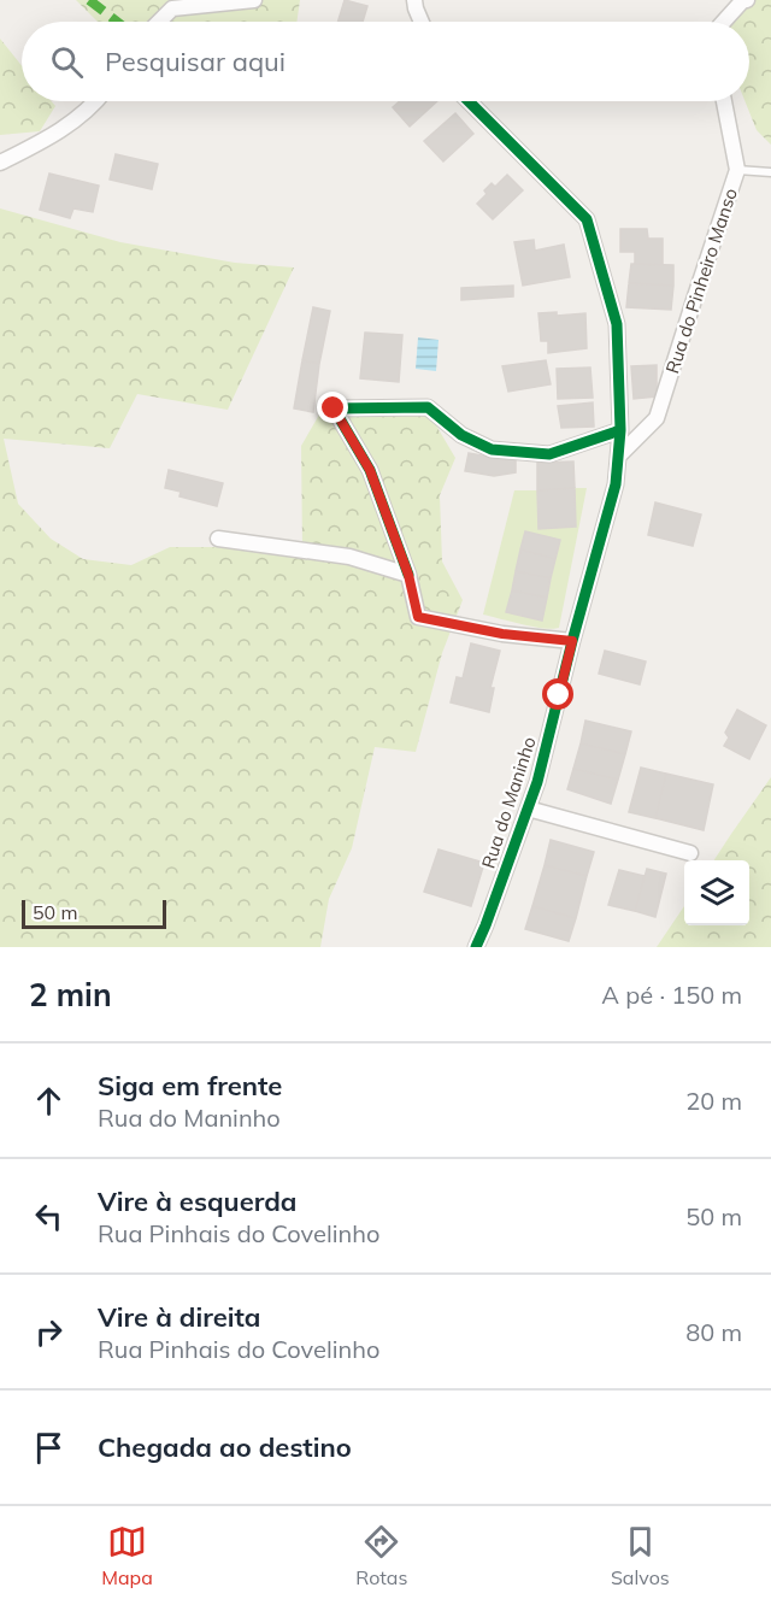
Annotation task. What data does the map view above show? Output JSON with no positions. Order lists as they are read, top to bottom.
{
  "streets": {
    "street": ["Rua do Pinheiro Manso", "Rua do Maninho"]
  },
  "crossings": [
    ["Rua do Pinheiro Manso", "Rua do Maninho"]
  ],
  "scale_bar": "50 m",
  "page": {
    "search": "Pesquisar aqui",
    "scale": "50 m",
    "heading": ["2 min", "A pé · 150 m"],
    "list": [
      ["Siga em frente", "Rua do Maninho", "20 m"],
      ["Vire à esquerda", "Rua Pinhais do Covelinho", "50 m"],
      ["Vire à direita", "Rua Pinhais do Covelinho", "80 m"],
      "Chegada ao destino"
    ],
    "nav": ["Mapa", "Rotas", "Salvos"]
  }
}
